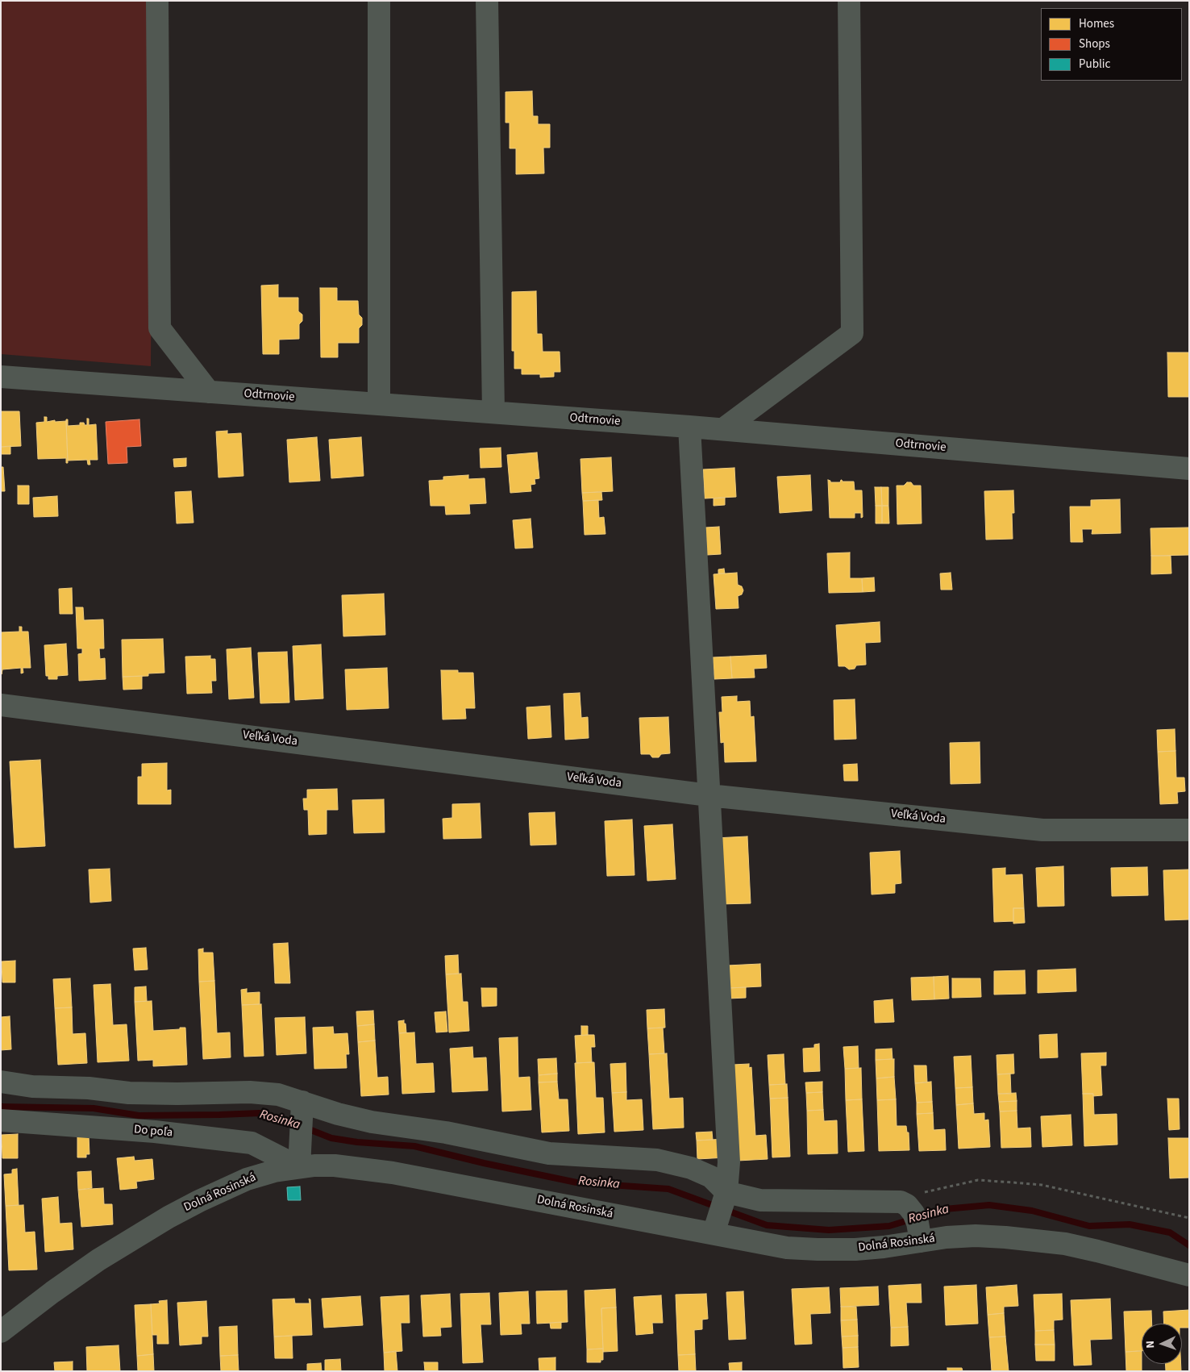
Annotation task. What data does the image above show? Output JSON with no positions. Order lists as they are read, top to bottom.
{
  "streets": {
    "street": [
      "Odtrnovie",
      "Veľká Voda",
      "Do poľa",
      "Dolná Rosinská"
    ]
  },
  "crossings": [
    ["Do poľa", "Dolná Rosinská"]
  ],
  "water": ["Rosinka"],
  "legend": ["Homes", "Shops", "Public"],
  "north": "left"
}
